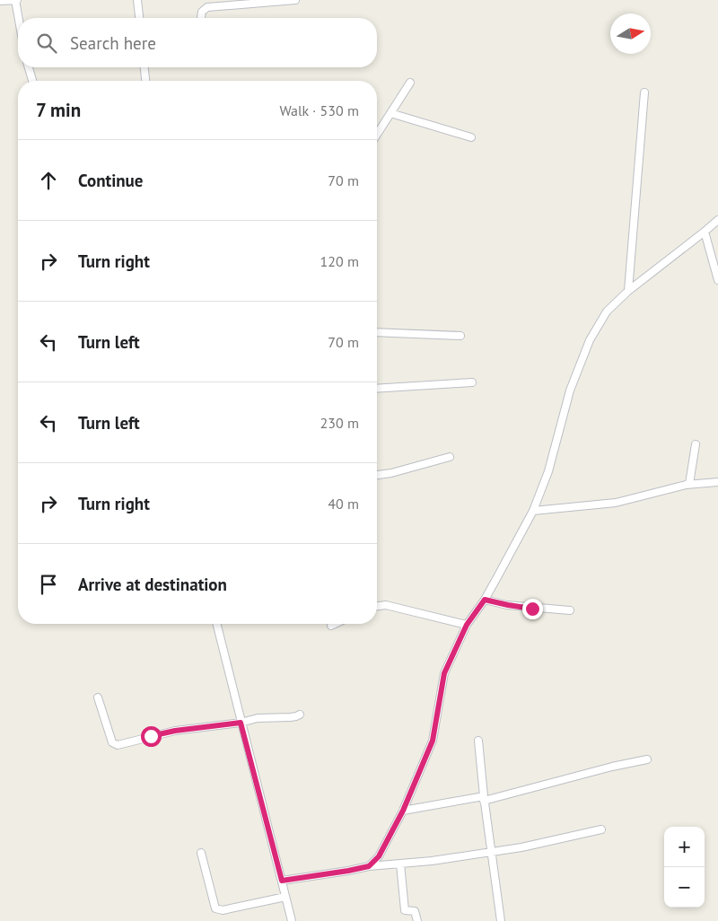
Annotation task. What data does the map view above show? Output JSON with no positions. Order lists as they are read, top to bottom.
{
  "north": "right",
  "page": {
    "search": "Search here",
    "heading": ["7 min", "Walk · 530 m"],
    "list": [
      ["Continue", "70 m"],
      ["Turn right", "120 m"],
      ["Turn left", "70 m"],
      ["Turn left", "230 m"],
      ["Turn right", "40 m"],
      "Arrive at destination"
    ],
    "map_buttons": ["+", "−"]
  }
}
